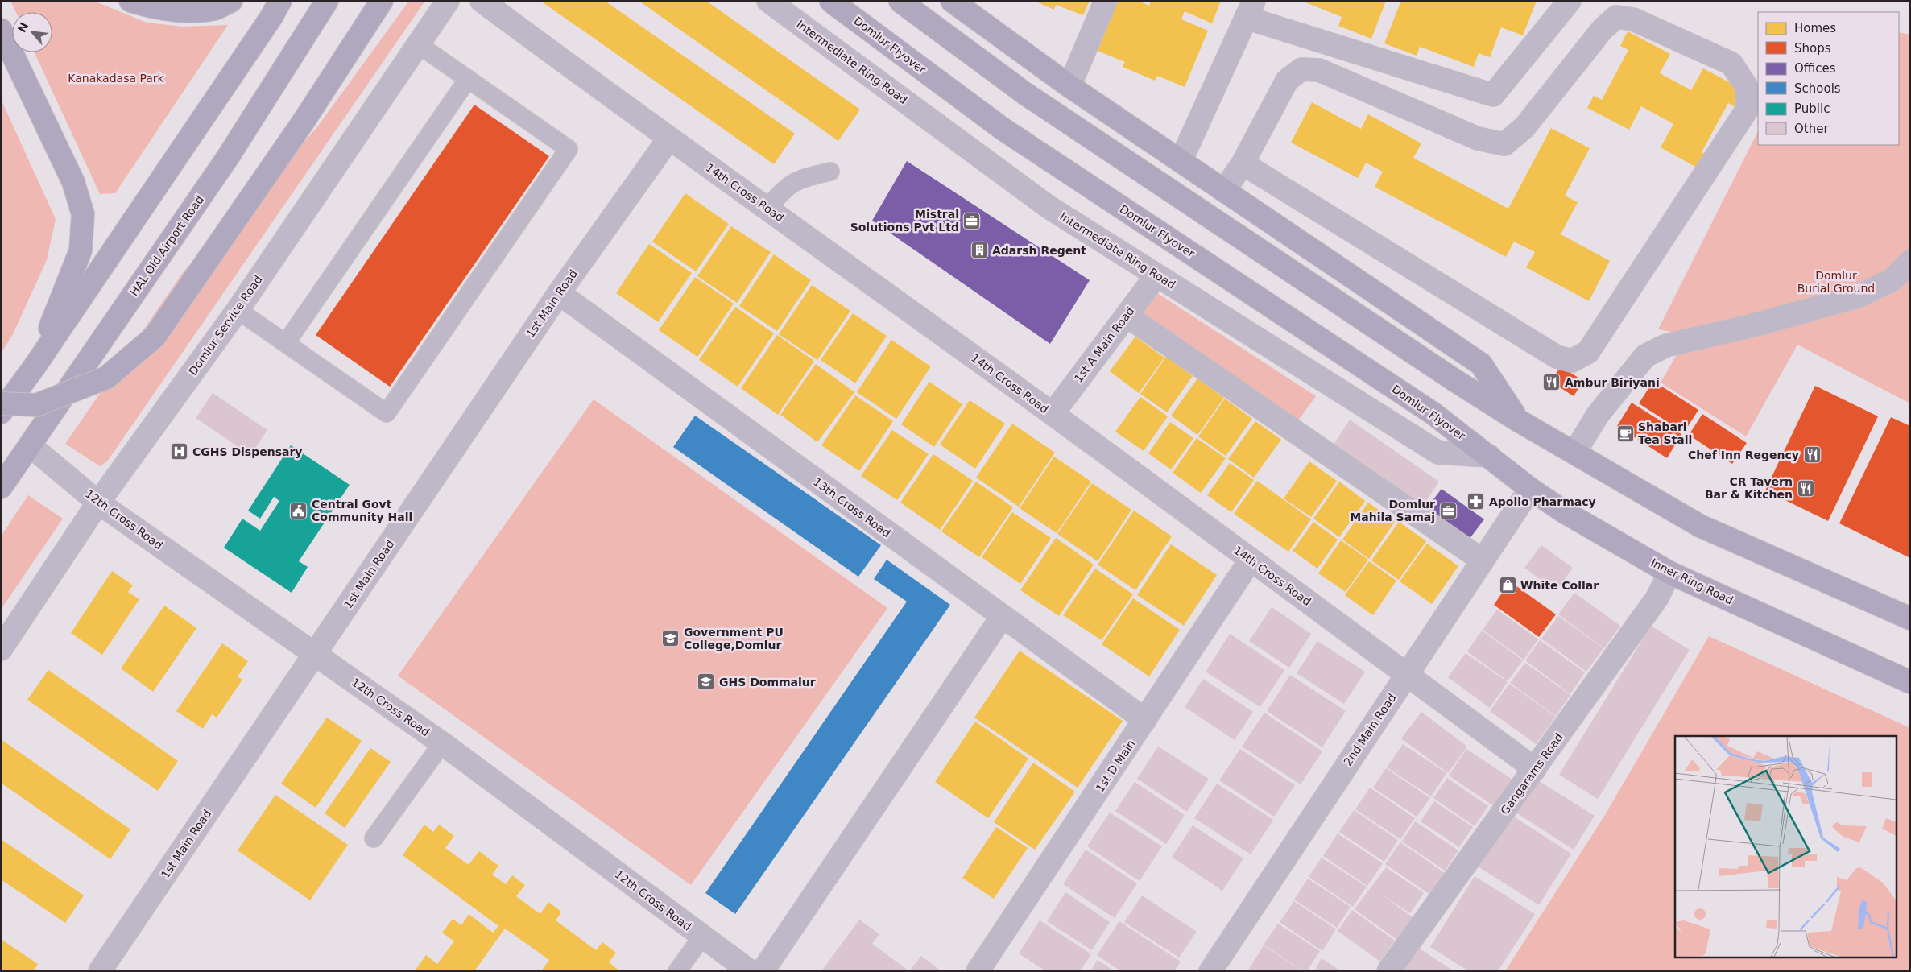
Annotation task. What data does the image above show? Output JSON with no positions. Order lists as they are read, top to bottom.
{
  "streets": {
    "main road": ["Domlur Flyover", "HAL Old Airport Road", "Inner Ring Road"],
    "street": [
      "Intermediate Ring Road",
      "14th Cross Road",
      "1st Main Road",
      "Domlur Service Road",
      "1st A Main Road",
      "13th Cross Road",
      "12th Cross Road",
      "2nd Main Road",
      "1st D Main",
      "Gangarams Road"
    ]
  },
  "crossings": [
    ["Domlur Flyover", "Intermediate Ring Road"],
    ["Domlur Flyover", "Inner Ring Road"],
    ["Intermediate Ring Road", "1st A Main Road"],
    ["Intermediate Ring Road", "Inner Ring Road"],
    ["14th Cross Road", "1st Main Road"],
    ["14th Cross Road", "1st A Main Road"],
    ["14th Cross Road", "2nd Main Road"],
    ["14th Cross Road", "1st D Main"],
    ["14th Cross Road", "Gangarams Road"],
    ["HAL Old Airport Road", "12th Cross Road"],
    ["1st Main Road", "13th Cross Road"],
    ["1st Main Road", "12th Cross Road"],
    ["Domlur Service Road", "12th Cross Road"],
    ["13th Cross Road", "1st D Main"],
    ["Inner Ring Road", "2nd Main Road"],
    ["Inner Ring Road", "Gangarams Road"]
  ],
  "parks": ["Kanakadasa Park", "Domlur Burial Ground"],
  "places": {
    "office": ["Mistral Solutions Pvt Ltd", "Domlur Mahila Samaj"],
    "building": ["Adarsh Regent"],
    "restaurant": ["Ambur Biriyani", "Chef Inn Regency", "CR Tavern Bar & Kitchen"],
    "cafe": ["Shabari Tea Stall"],
    "hospital": ["CGHS Dispensary"],
    "pharmacy": ["Apollo Pharmacy"],
    "public building": ["Central Govt Community Hall"],
    "shop": ["White Collar"],
    "school or university": ["Government PU College,Domlur", "GHS Dommalur"]
  },
  "legend": [
    "Homes",
    "Shops",
    "Offices",
    "Schools",
    "Public",
    "Other"
  ],
  "north": "top left"
}
